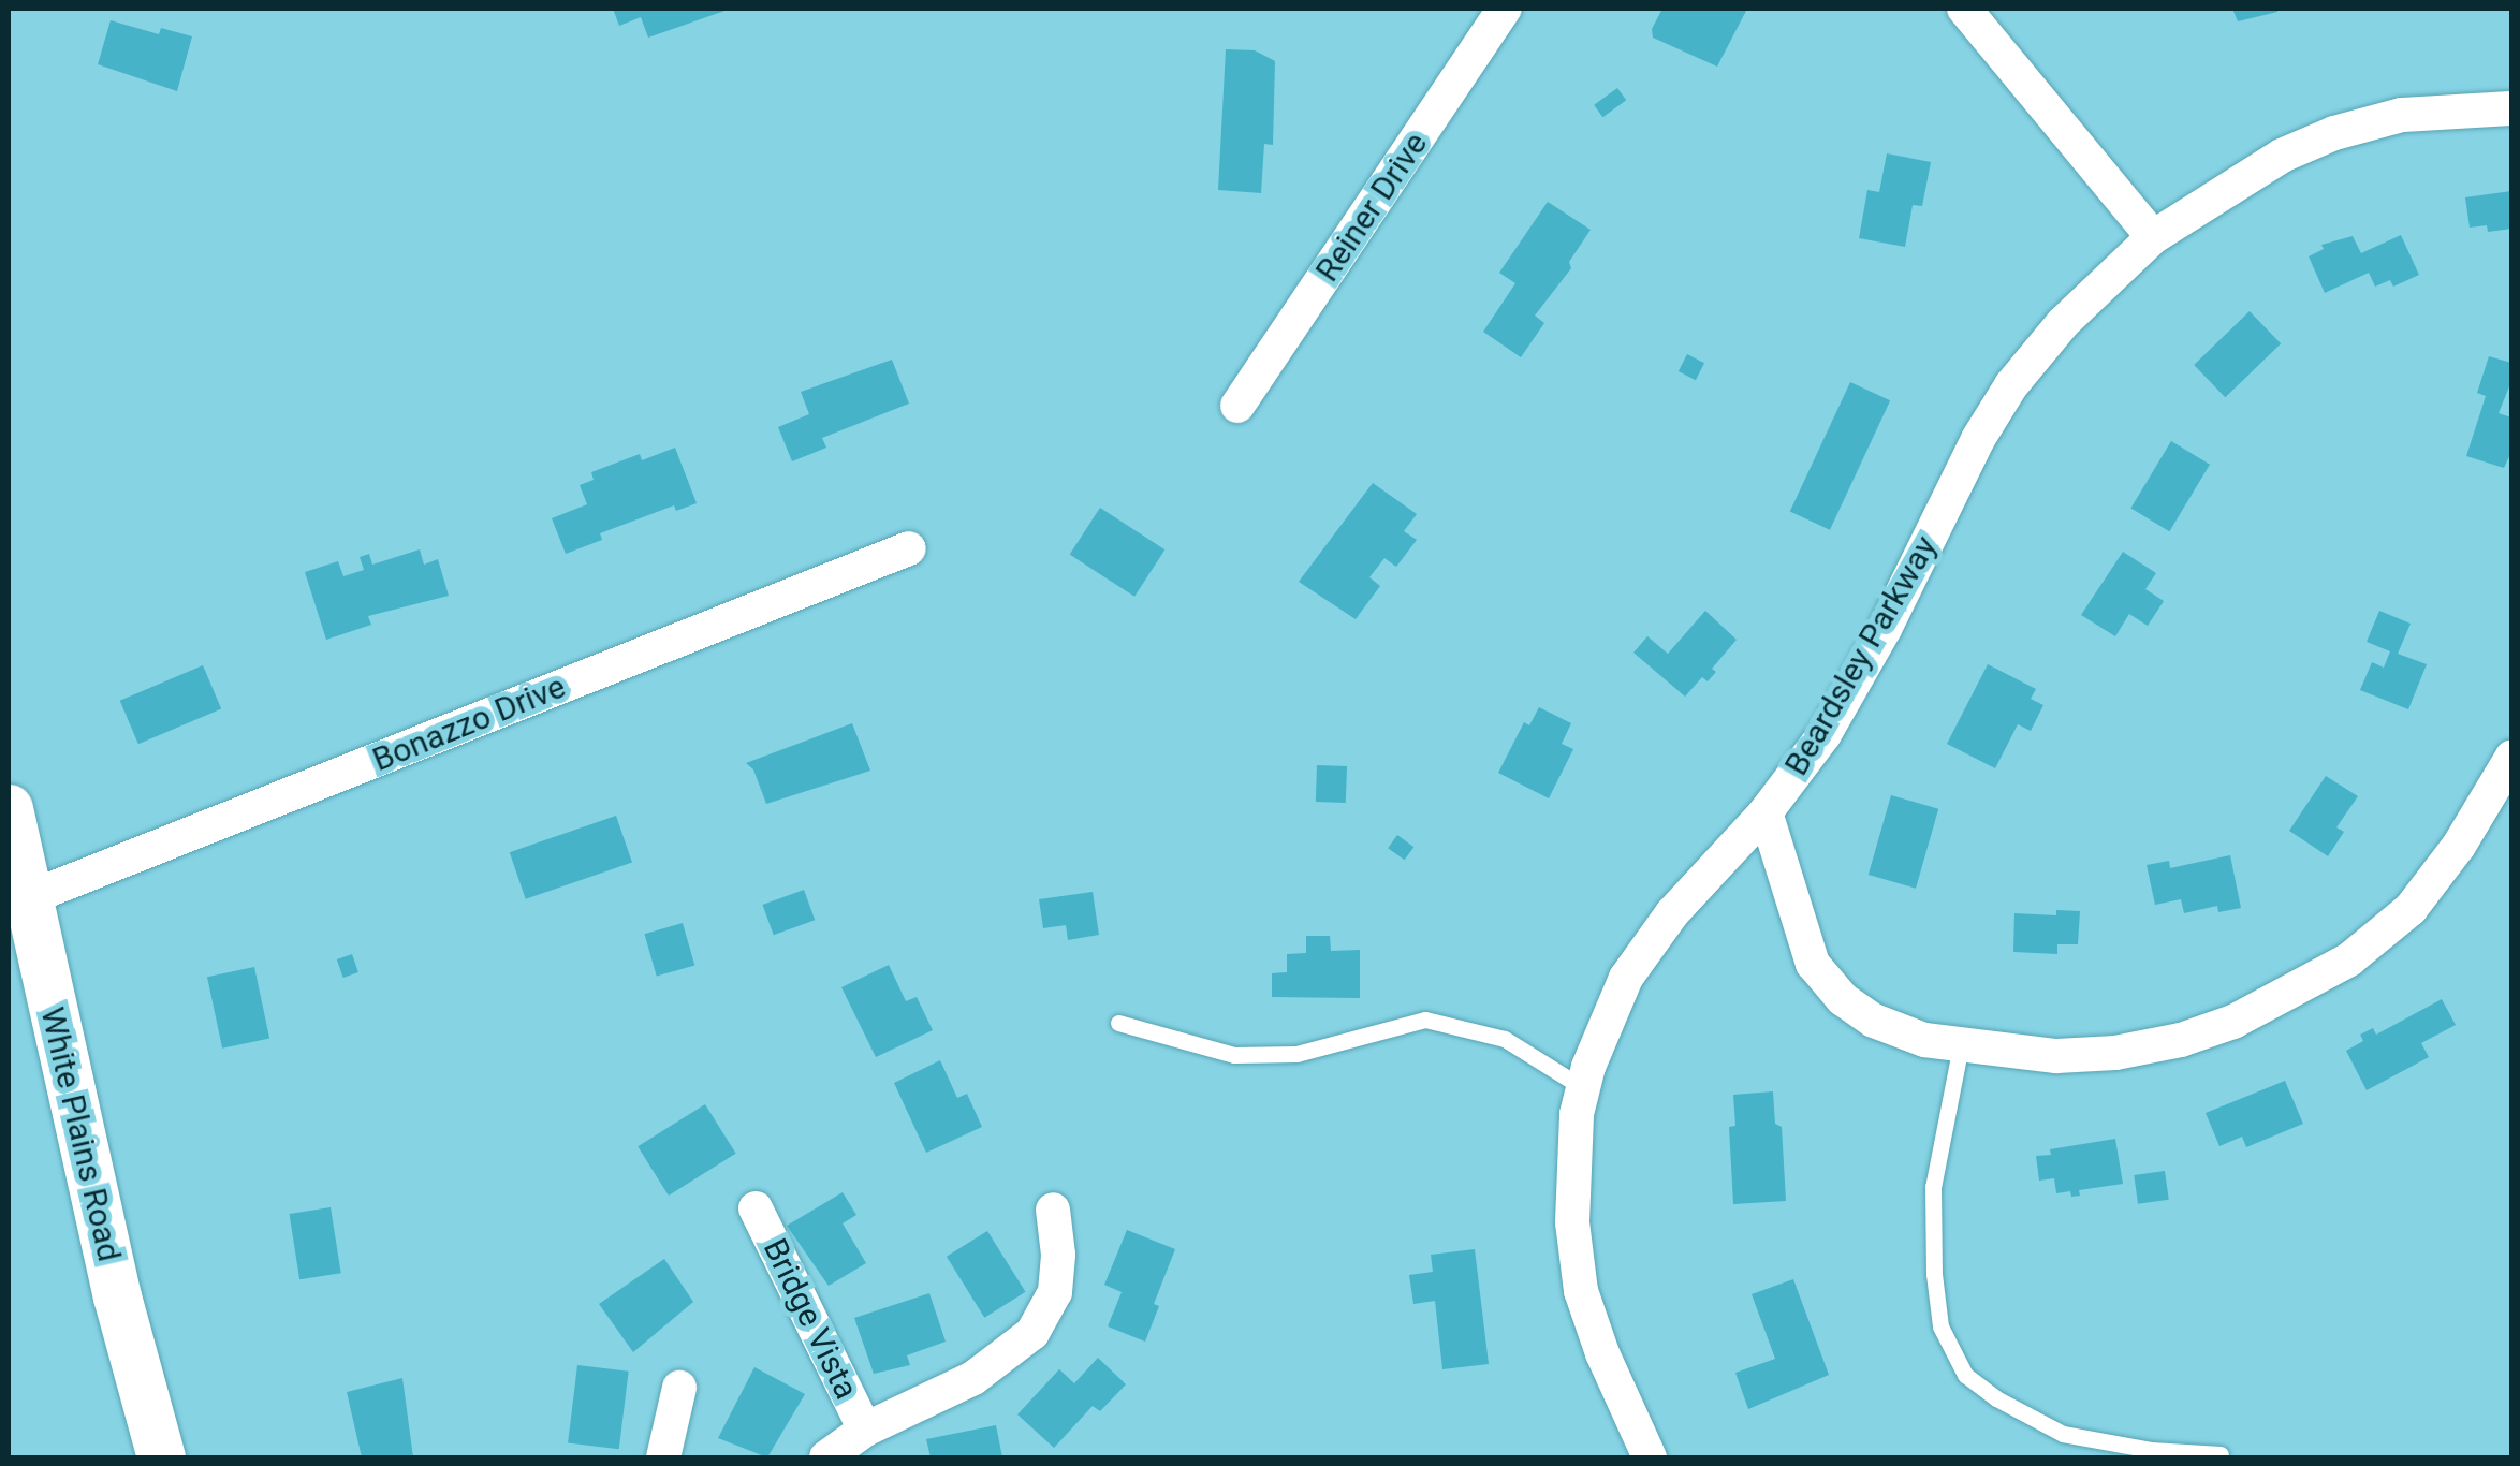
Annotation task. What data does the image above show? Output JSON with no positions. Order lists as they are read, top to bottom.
{
  "streets": {
    "main road": ["White Plains Road"],
    "street": [
      "Reiner Drive",
      "Beardsley Parkway",
      "Bonazzo Drive",
      "Bridge Vista"
    ]
  },
  "crossings": [
    ["Bonazzo Drive", "White Plains Road"]
  ]
}
